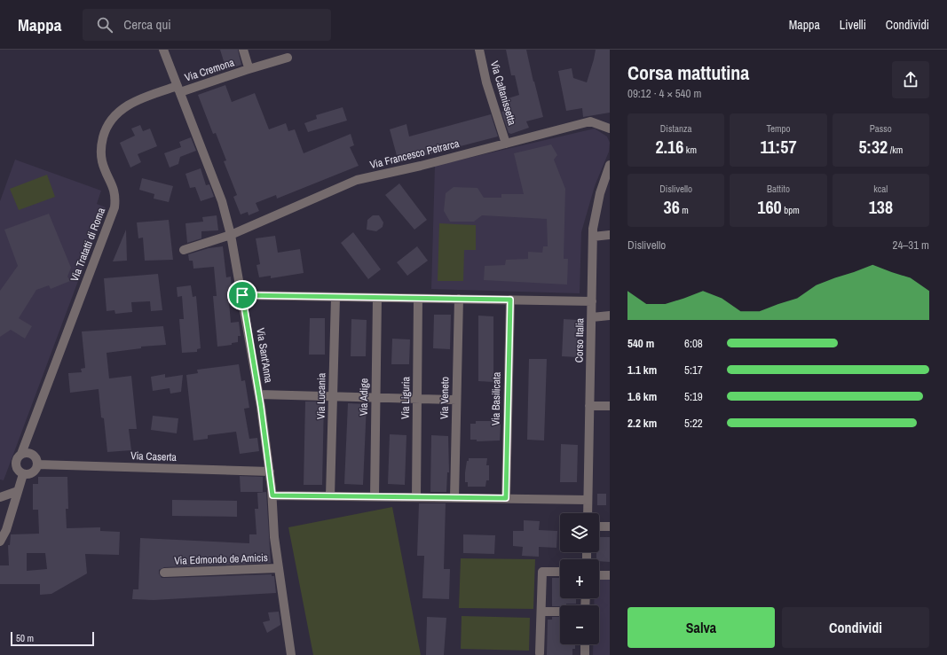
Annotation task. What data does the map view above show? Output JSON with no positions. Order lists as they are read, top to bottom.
{
  "streets": {
    "street": [
      "Via Cremona",
      "Via Caltanissetta",
      "Via Francesco Petrarca",
      "Via Tratatti di Roma",
      "Corso Italia",
      "Via Sant'Anna",
      "Via Lucania",
      "Via Adige",
      "Via Liguria",
      "Via Veneto",
      "Via Basilicata",
      "Via Caserta",
      "Via Edmondo de Amicis"
    ]
  },
  "crossings": [
    ["Via Cremona", "Via Tratatti di Roma"],
    ["Via Cremona", "Via Sant'Anna"],
    ["Via Caltanissetta", "Via Francesco Petrarca"],
    ["Via Francesco Petrarca", "Via Sant'Anna"],
    ["Via Tratatti di Roma", "Via Sant'Anna"],
    ["Via Tratatti di Roma", "Via Caserta"],
    ["Via Sant'Anna", "Via Caserta"],
    ["Via Sant'Anna", "Via Edmondo de Amicis"]
  ],
  "scale_bar": "50 m",
  "page": {
    "header": "Mappa",
    "search": "Cerca qui",
    "nav": ["Mappa", "Livelli", "Condividi"],
    "heading": ["Corsa mattutina", "09:12 · 4 × 540 m"],
    "stats": [
      ["Distanza", "2.16 km"],
      ["Tempo", "11:57"],
      ["Passo", "5:32 /km"],
      ["Dislivello", "36 m"],
      ["Battito", "160 bpm"],
      ["kcal", "138"]
    ],
    "chart": ["Dislivello", "24–31 m"],
    "list": [
      {
        "name": "540 m",
        "note": "6:08"
      },
      {
        "name": "1.1 km",
        "note": "5:17"
      },
      {
        "name": "1.6 km",
        "note": "5:19"
      },
      {
        "name": "2.2 km",
        "note": "5:22"
      }
    ],
    "map_buttons": ["+", "−"],
    "buttons": ["Salva", "Condividi"],
    "scale": "50 m"
  }
}
